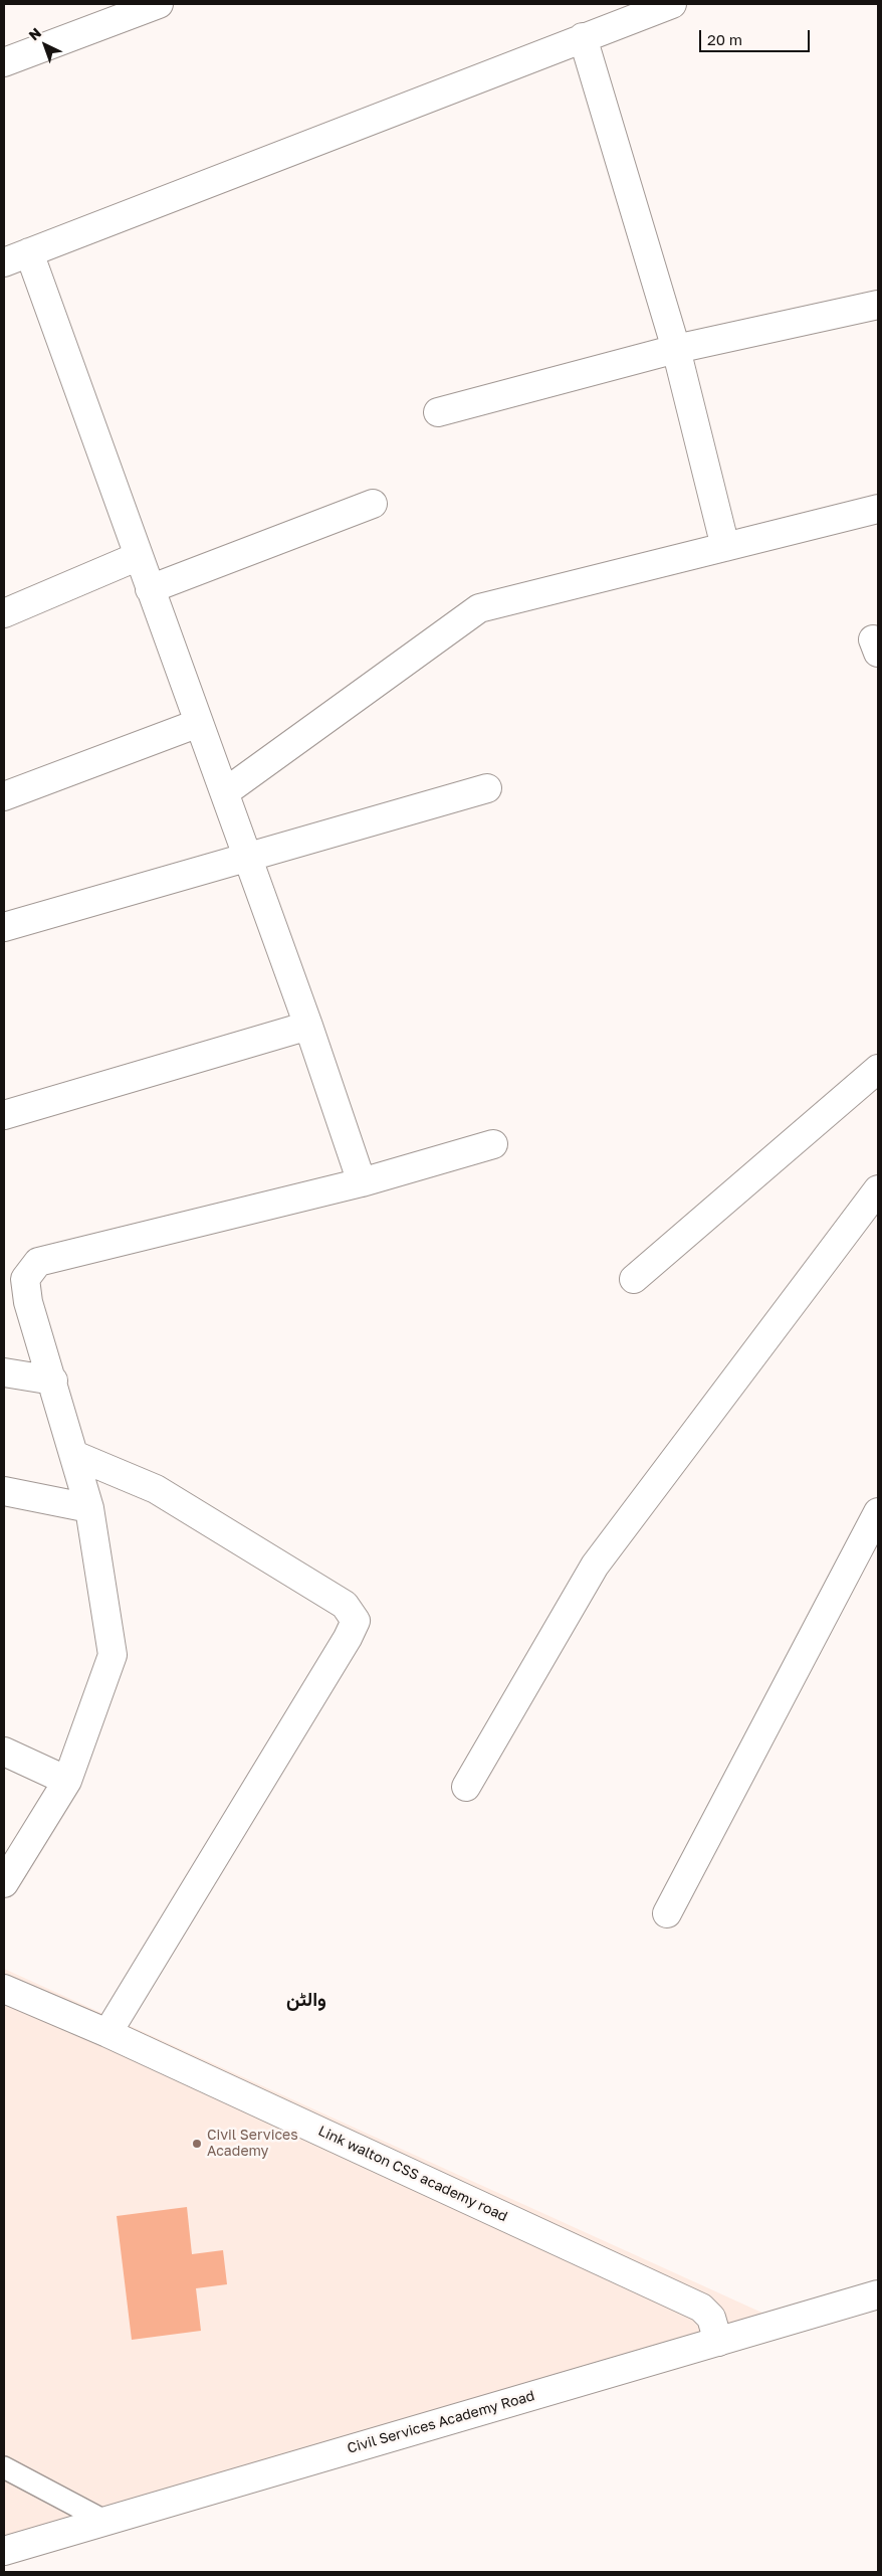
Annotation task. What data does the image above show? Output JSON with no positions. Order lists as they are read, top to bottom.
{
  "streets": {
    "street": ["Link walton CSS academy road", "Civil Services Academy Road"]
  },
  "crossings": [
    ["Link walton CSS academy road", "Civil Services Academy Road"]
  ],
  "districts": ["والٹن"],
  "places": ["Civil Services Academy"],
  "scale_bar": "20 m",
  "north": "top left"
}
